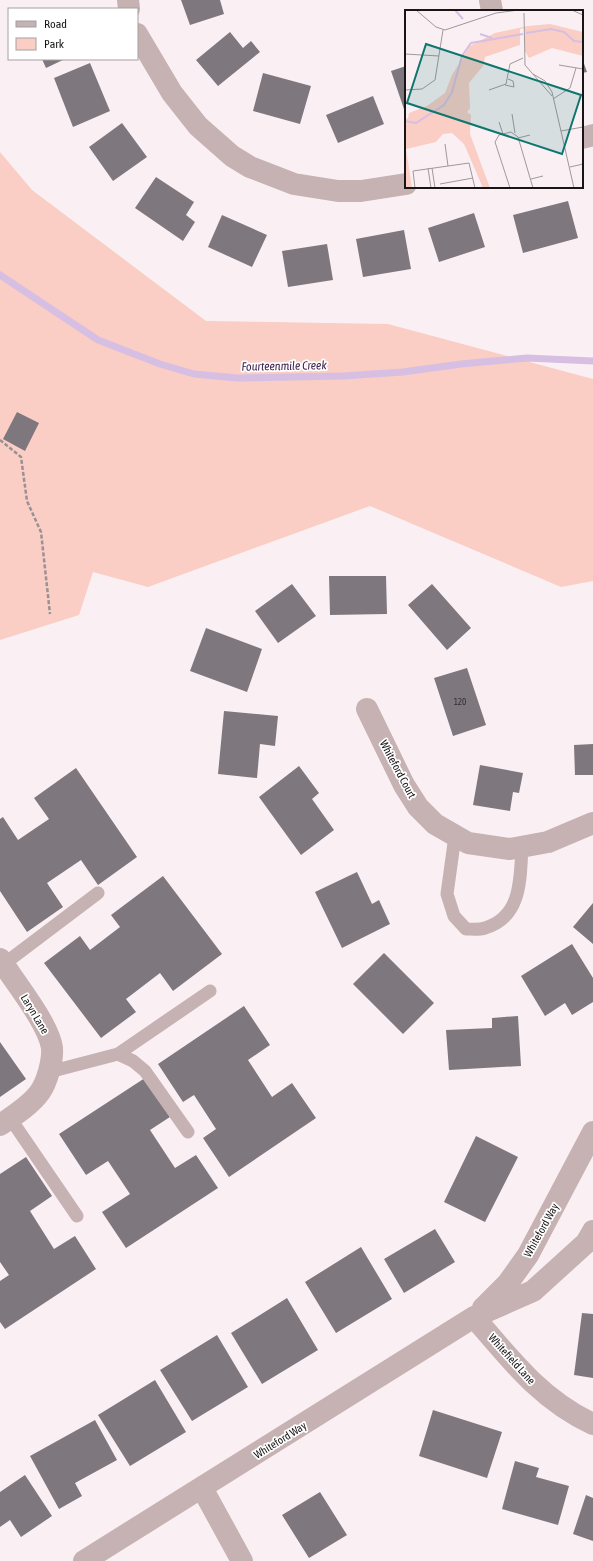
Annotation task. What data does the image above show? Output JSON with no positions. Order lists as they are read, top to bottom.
{
  "streets": {
    "street": [
      "Whiteford Court",
      "Laryn Lane",
      "Whiteford Way",
      "Whitefield Lane"
    ]
  },
  "crossings": [
    ["Whiteford Way", "Whitefield Lane"]
  ],
  "water": ["Fourteenmile Creek"],
  "house_numbers": ["120"],
  "legend": ["Road", "Park"]
}
